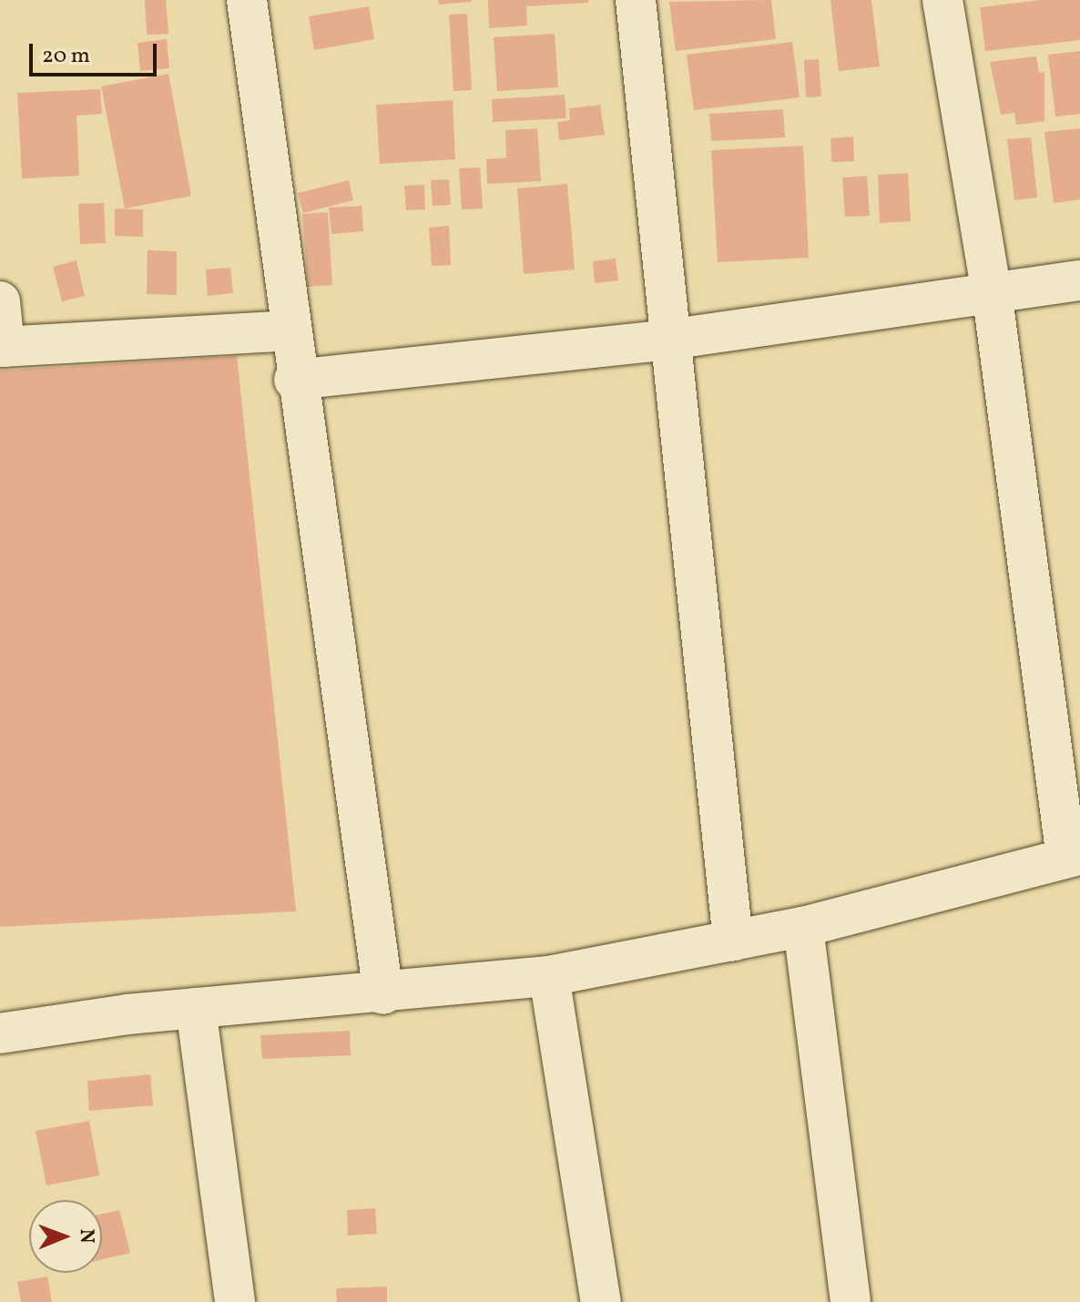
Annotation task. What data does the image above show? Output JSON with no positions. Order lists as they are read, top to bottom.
{
  "scale_bar": "20 m",
  "north": "right"
}
